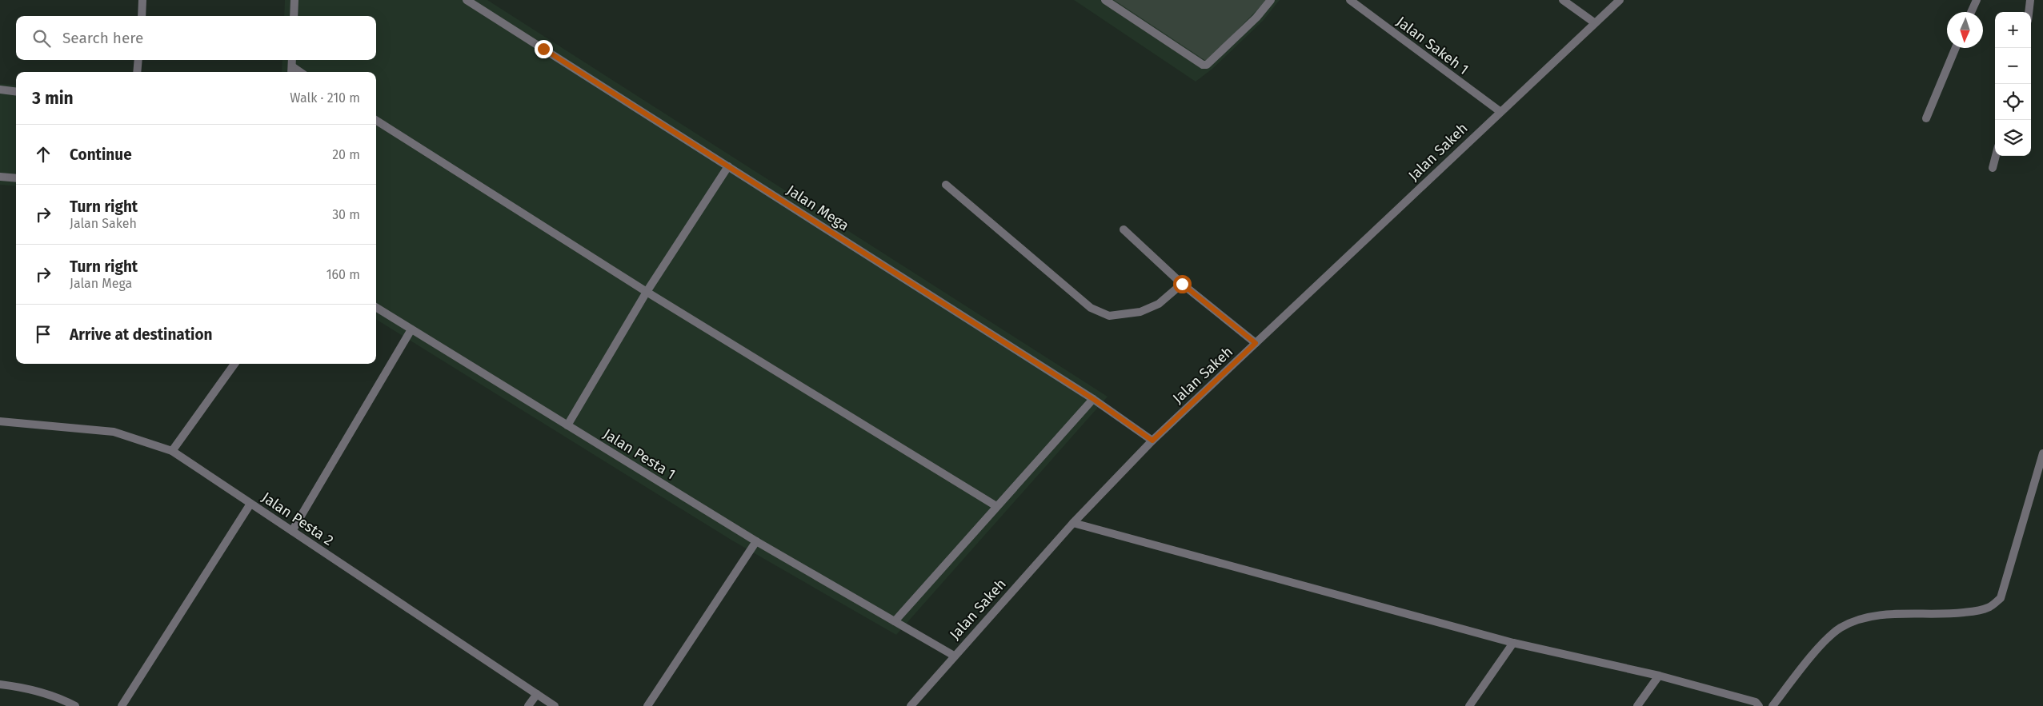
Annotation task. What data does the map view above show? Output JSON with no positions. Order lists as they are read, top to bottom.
{
  "streets": {
    "street": [
      "Jalan Sakeh 1",
      "Jalan Sakeh",
      "Jalan Mega",
      "Jalan Pesta 1",
      "Jalan Pesta 2"
    ]
  },
  "crossings": [
    ["Jalan Sakeh 1", "Jalan Sakeh"],
    ["Jalan Sakeh", "Jalan Mega"],
    ["Jalan Sakeh", "Jalan Pesta 1"]
  ],
  "north": "bottom",
  "page": {
    "map_buttons": ["+", "−"],
    "search": "Search here",
    "heading": ["3 min", "Walk · 210 m"],
    "list": [
      ["Continue", "20 m"],
      ["Turn right", "Jalan Sakeh", "30 m"],
      ["Turn right", "Jalan Mega", "160 m"],
      "Arrive at destination"
    ]
  }
}
